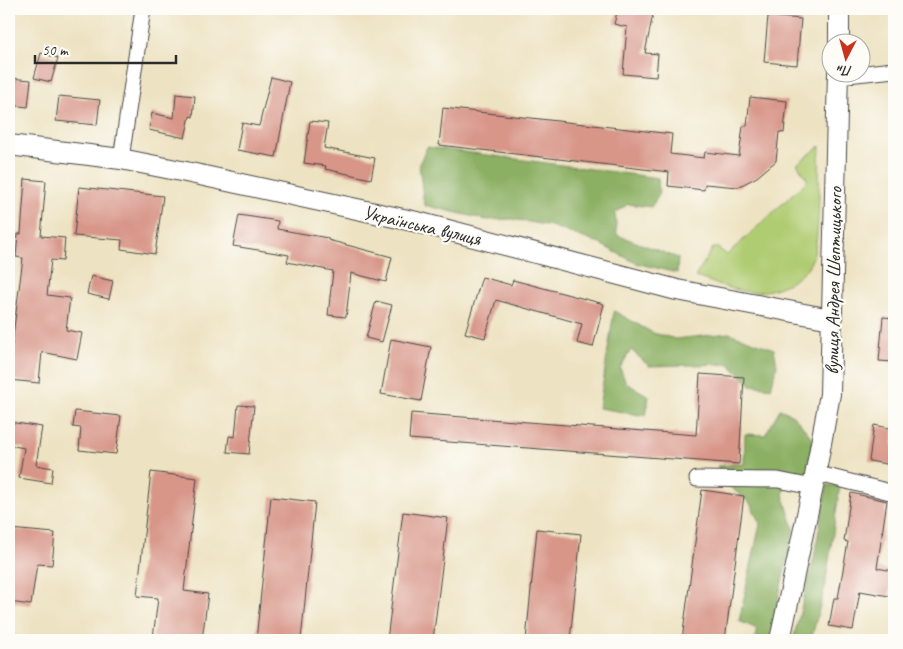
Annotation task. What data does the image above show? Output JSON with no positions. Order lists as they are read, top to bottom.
{
  "streets": {
    "street": ["Українська вулиця", "вулиця Андрея Шептицького"]
  },
  "crossings": [
    ["Українська вулиця", "вулиця Андрея Шептицького"]
  ],
  "scale_bar": "50 m",
  "north": "bottom"
}
